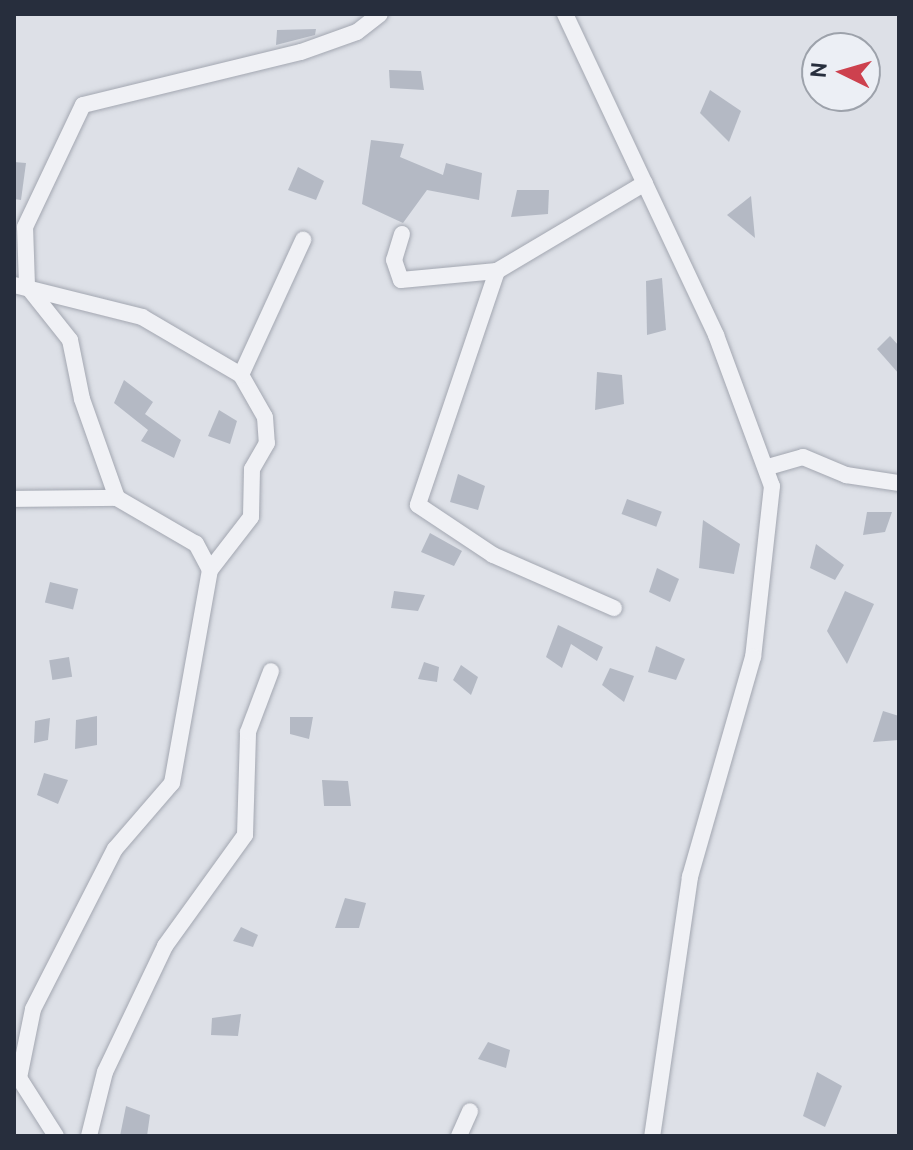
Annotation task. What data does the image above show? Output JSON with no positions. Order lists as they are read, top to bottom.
{
  "north": "left"
}
